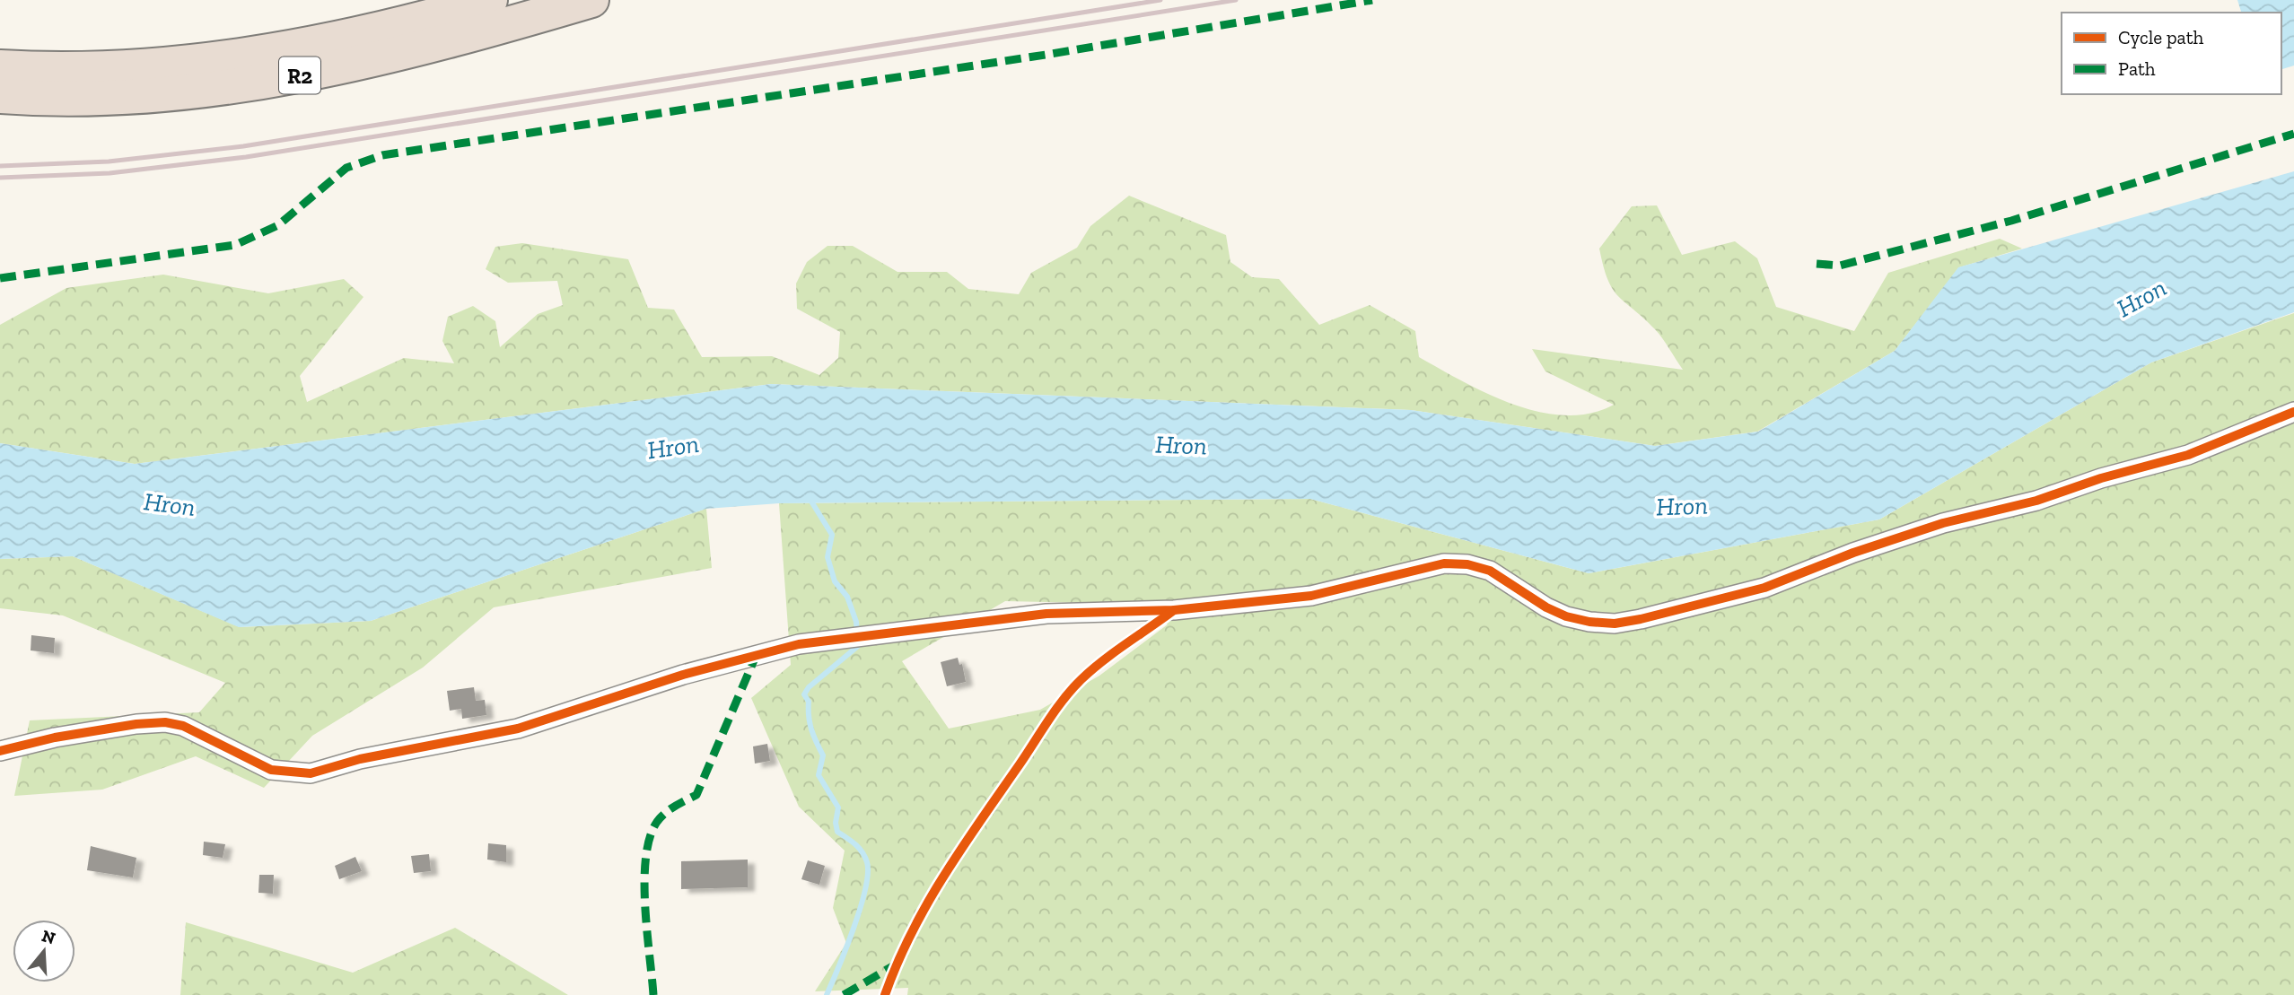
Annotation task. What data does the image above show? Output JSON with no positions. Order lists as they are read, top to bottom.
{
  "streets": {
    "highway": ["R2"]
  },
  "water": ["Hron"],
  "legend": ["Cycle path", "Path"],
  "north": "top"
}
